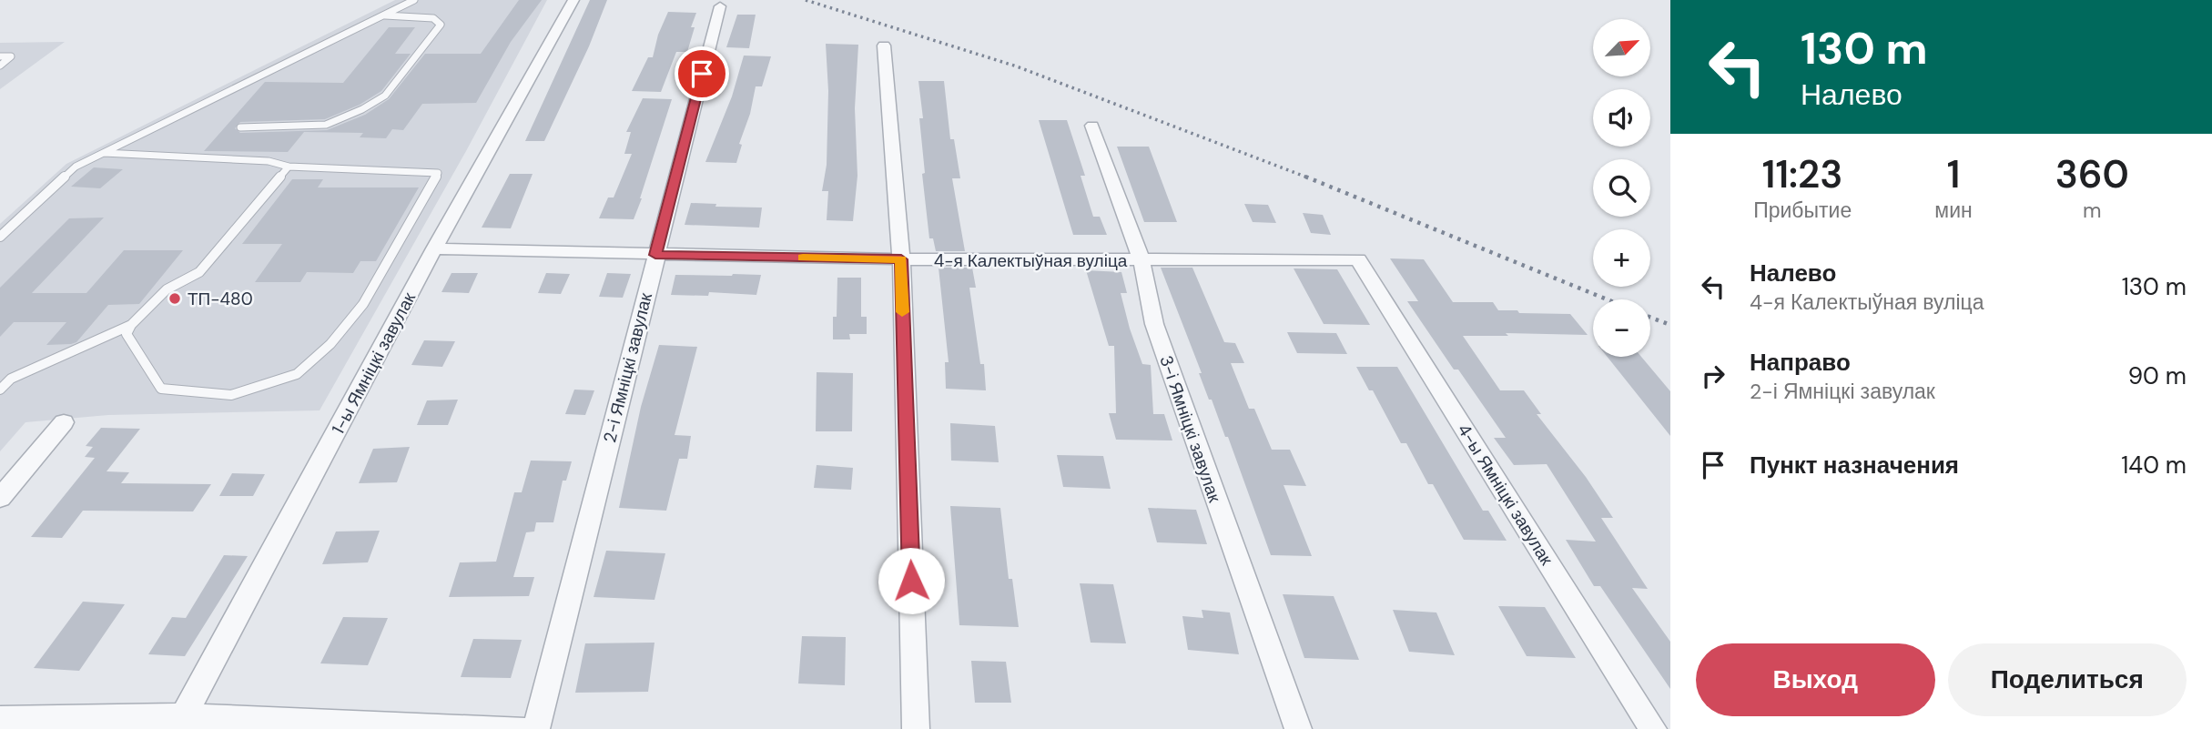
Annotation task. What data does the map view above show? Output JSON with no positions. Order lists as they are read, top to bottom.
{
  "streets": {
    "street": [
      "4-я Калектыўная вуліца",
      "1-ы Ямніцкі завулак",
      "2-і Ямніцкі завулак",
      "3-і Ямніцкі завулак",
      "4-ы Ямніцкі завулак"
    ]
  },
  "crossings": [
    ["4-я Калектыўная вуліца", "1-ы Ямніцкі завулак"],
    ["4-я Калектыўная вуліца", "2-і Ямніцкі завулак"],
    ["4-я Калектыўная вуліца", "3-і Ямніцкі завулак"],
    ["4-я Калектыўная вуліца", "4-ы Ямніцкі завулак"]
  ],
  "places": ["ТП-480"],
  "north": "top right",
  "page": {
    "turn": ["130 m", "Налево"],
    "map_buttons": ["+", "−"],
    "eta": [
      "11:23",
      "Прибытие",
      "1",
      "мин",
      "360",
      "m"
    ],
    "list": [
      {
        "name": "Налево",
        "note": "4-я Калектыўная вуліца",
        "value": "130 m"
      },
      {
        "name": "Направо",
        "note": "2-і Ямніцкі завулак",
        "value": "90 m"
      },
      {
        "name": "Пункт назначения",
        "value": "140 m"
      }
    ],
    "buttons": ["Выход", "Поделиться"]
  }
}
